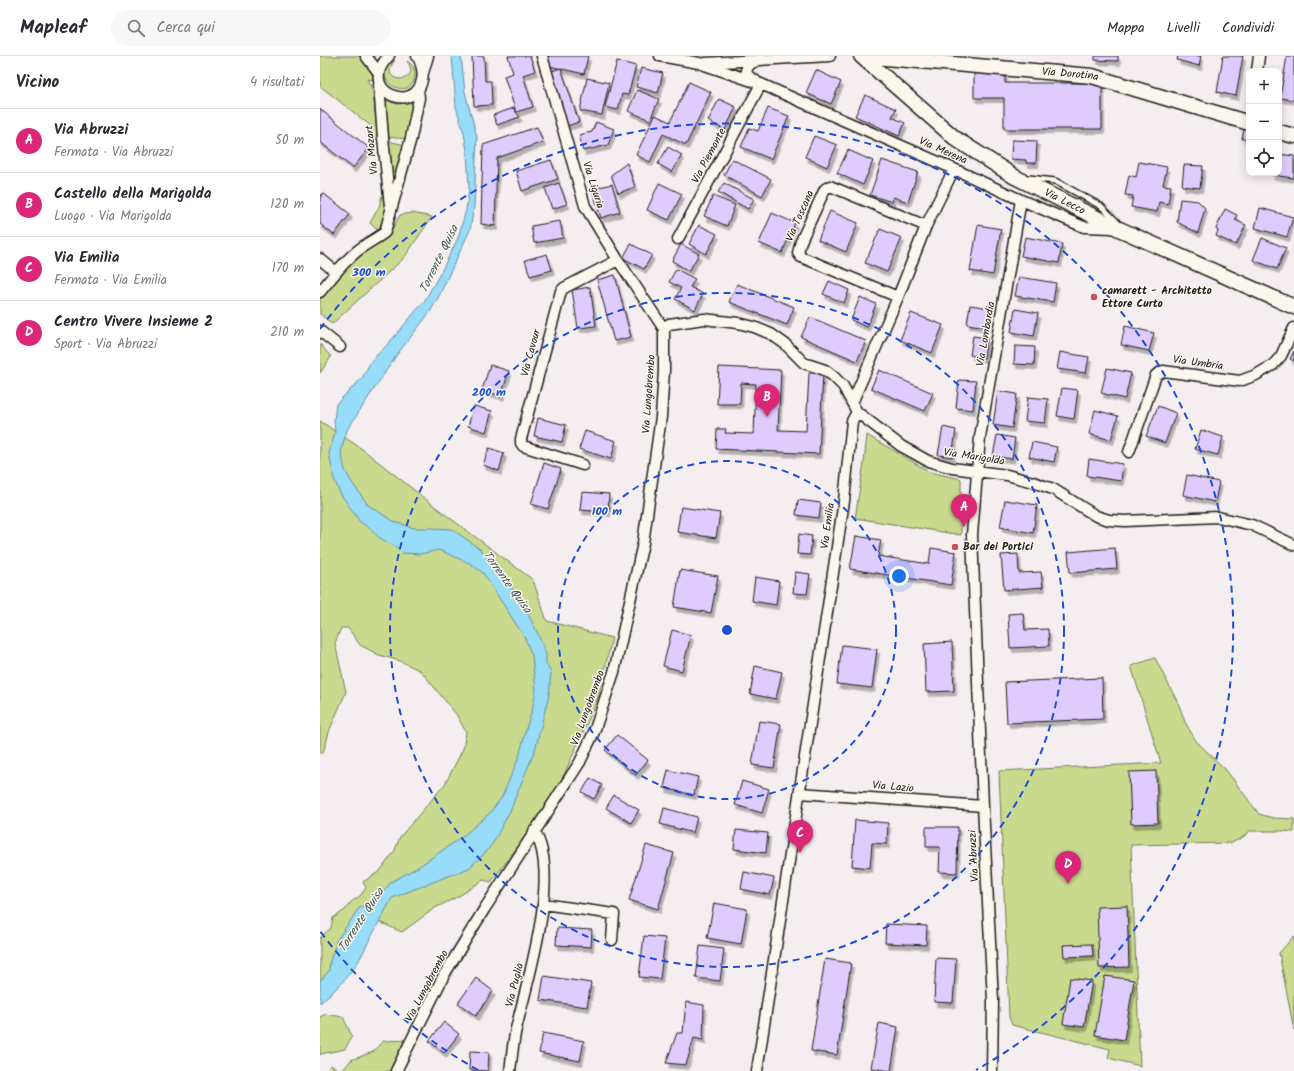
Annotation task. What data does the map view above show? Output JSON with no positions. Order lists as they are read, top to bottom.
{
  "streets": {
    "main road": ["Via Dorotina", "Via Lecco"],
    "street": [
      "Via Mozart",
      "Via Merena",
      "Via Piemonte",
      "Via Liguria",
      "Via Toscana",
      "Via Lombardia",
      "Via Cavour",
      "Via Umbria",
      "Via Lungobrembo",
      "Via Marigolda",
      "Via Emilia",
      "Via Lazio",
      "Via Abruzzi",
      "Via Puglia"
    ]
  },
  "crossings": [
    ["Via Dorotina", "Via Lecco"],
    ["Via Merena", "Via Piemonte"],
    ["Via Merena", "Via Lecco"],
    ["Via Merena", "Via Lombardia"],
    ["Via Liguria", "Via Cavour"],
    ["Via Liguria", "Via Lungobrembo"],
    ["Via Liguria", "Via Marigolda"],
    ["Via Lombardia", "Via Marigolda"],
    ["Via Lombardia", "Via Abruzzi"],
    ["Via Lungobrembo", "Via Marigolda"],
    ["Via Lungobrembo", "Via Puglia"],
    ["Via Marigolda", "Via Emilia"],
    ["Via Marigolda", "Via Abruzzi"],
    ["Via Emilia", "Via Lazio"],
    ["Via Lazio", "Via Abruzzi"]
  ],
  "water": ["Torrente Quisa"],
  "places": ["camarett - Architetto Ettore Curto", "Bar dei Portici"],
  "page": {
    "header": "Mapleaf",
    "search": "Cerca qui",
    "nav": ["Mappa", "Livelli", "Condividi"],
    "heading": ["Vicino", "4 risultati"],
    "map_buttons": ["+", "−"],
    "list": [
      {
        "mark": "A",
        "name": "Via Abruzzi",
        "note": "Fermata · Via Abruzzi",
        "value": "50 m"
      },
      {
        "mark": "B",
        "name": "Castello della Marigolda",
        "note": "Luogo · Via Marigolda",
        "value": "120 m"
      },
      {
        "mark": "C",
        "name": "Via Emilia",
        "note": "Fermata · Via Emilia",
        "value": "170 m"
      },
      {
        "mark": "D",
        "name": "Centro Vivere Insieme 2",
        "note": "Sport · Via Abruzzi",
        "value": "210 m"
      }
    ],
    "pins": [
      "B",
      "A",
      "C",
      "D"
    ]
  },
  "rings": ["300 m", "200 m", "100 m"]
}
